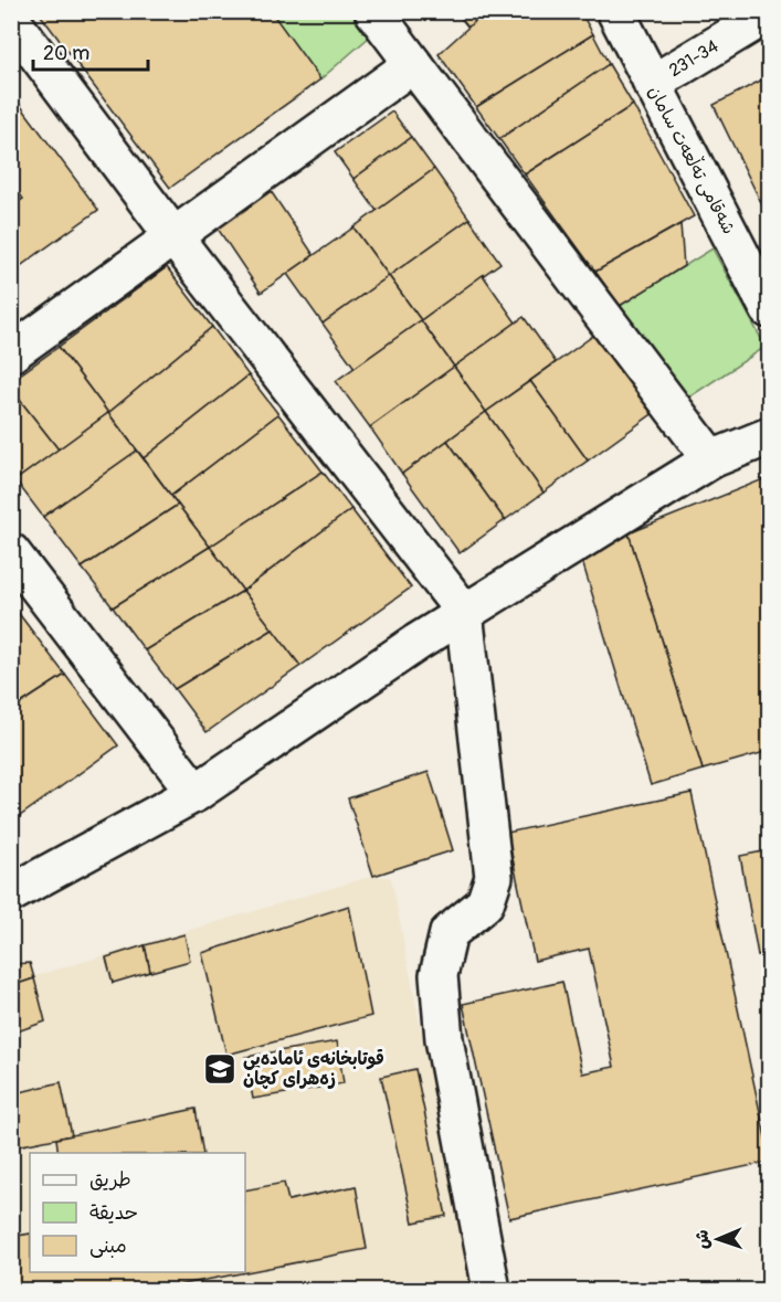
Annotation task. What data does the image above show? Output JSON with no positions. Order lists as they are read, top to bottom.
{
  "streets": {
    "street": ["231-34", "شەقامی تەڵعەت سامان"]
  },
  "crossings": [
    ["231-34", "شەقامی تەڵعەت سامان"]
  ],
  "places": {
    "school or university": ["قوتابخانەی ئامادەیی زەهرای کچان"]
  },
  "legend": ["طريق", "حديقة", "مبنى"],
  "scale_bar": "20 m",
  "north": "left"
}
